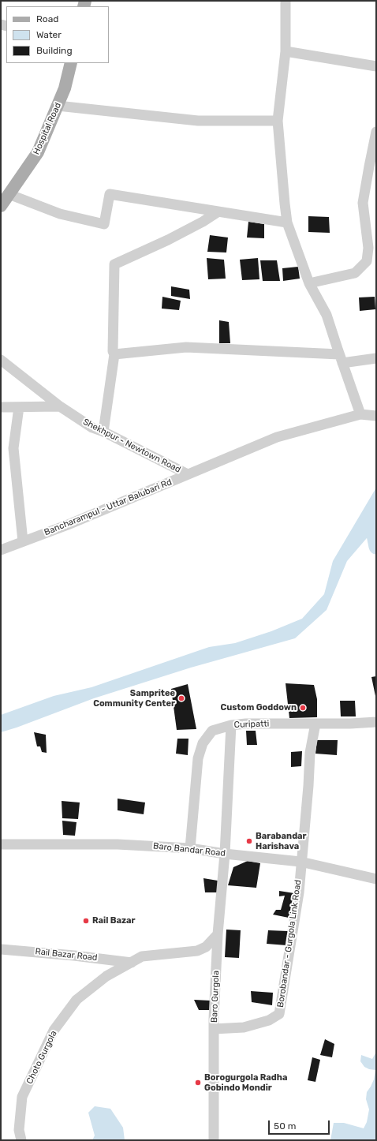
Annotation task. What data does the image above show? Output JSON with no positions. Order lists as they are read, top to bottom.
{
  "streets": {
    "main road": ["Hospital Road"],
    "street": [
      "Shekhpur - Newtown Road",
      "Bancharampul - Uttar Balubari Rd",
      "Curipatti",
      "Baro Bandar Road",
      "Borobandar - Gurgola Link Road",
      "Rail Bazar Road",
      "Baro Gurgola",
      "Choto Gurgola"
    ]
  },
  "crossings": [
    ["Shekhpur - Newtown Road", "Bancharampul - Uttar Balubari Rd"],
    ["Curipatti", "Baro Bandar Road"],
    ["Curipatti", "Baro Gurgola"],
    ["Baro Bandar Road", "Borobandar - Gurgola Link Road"],
    ["Baro Bandar Road", "Baro Gurgola"],
    ["Borobandar - Gurgola Link Road", "Baro Gurgola"],
    ["Rail Bazar Road", "Choto Gurgola"],
    ["Baro Gurgola", "Choto Gurgola"]
  ],
  "places": [
    "Sampritee Community Center",
    "Custom Goddown",
    "Barabandar Harishava",
    "Rail Bazar",
    "Borogurgola Radha Gobindo Mondir"
  ],
  "legend": ["Road", "Water", "Building"],
  "scale_bar": "50 m"
}
